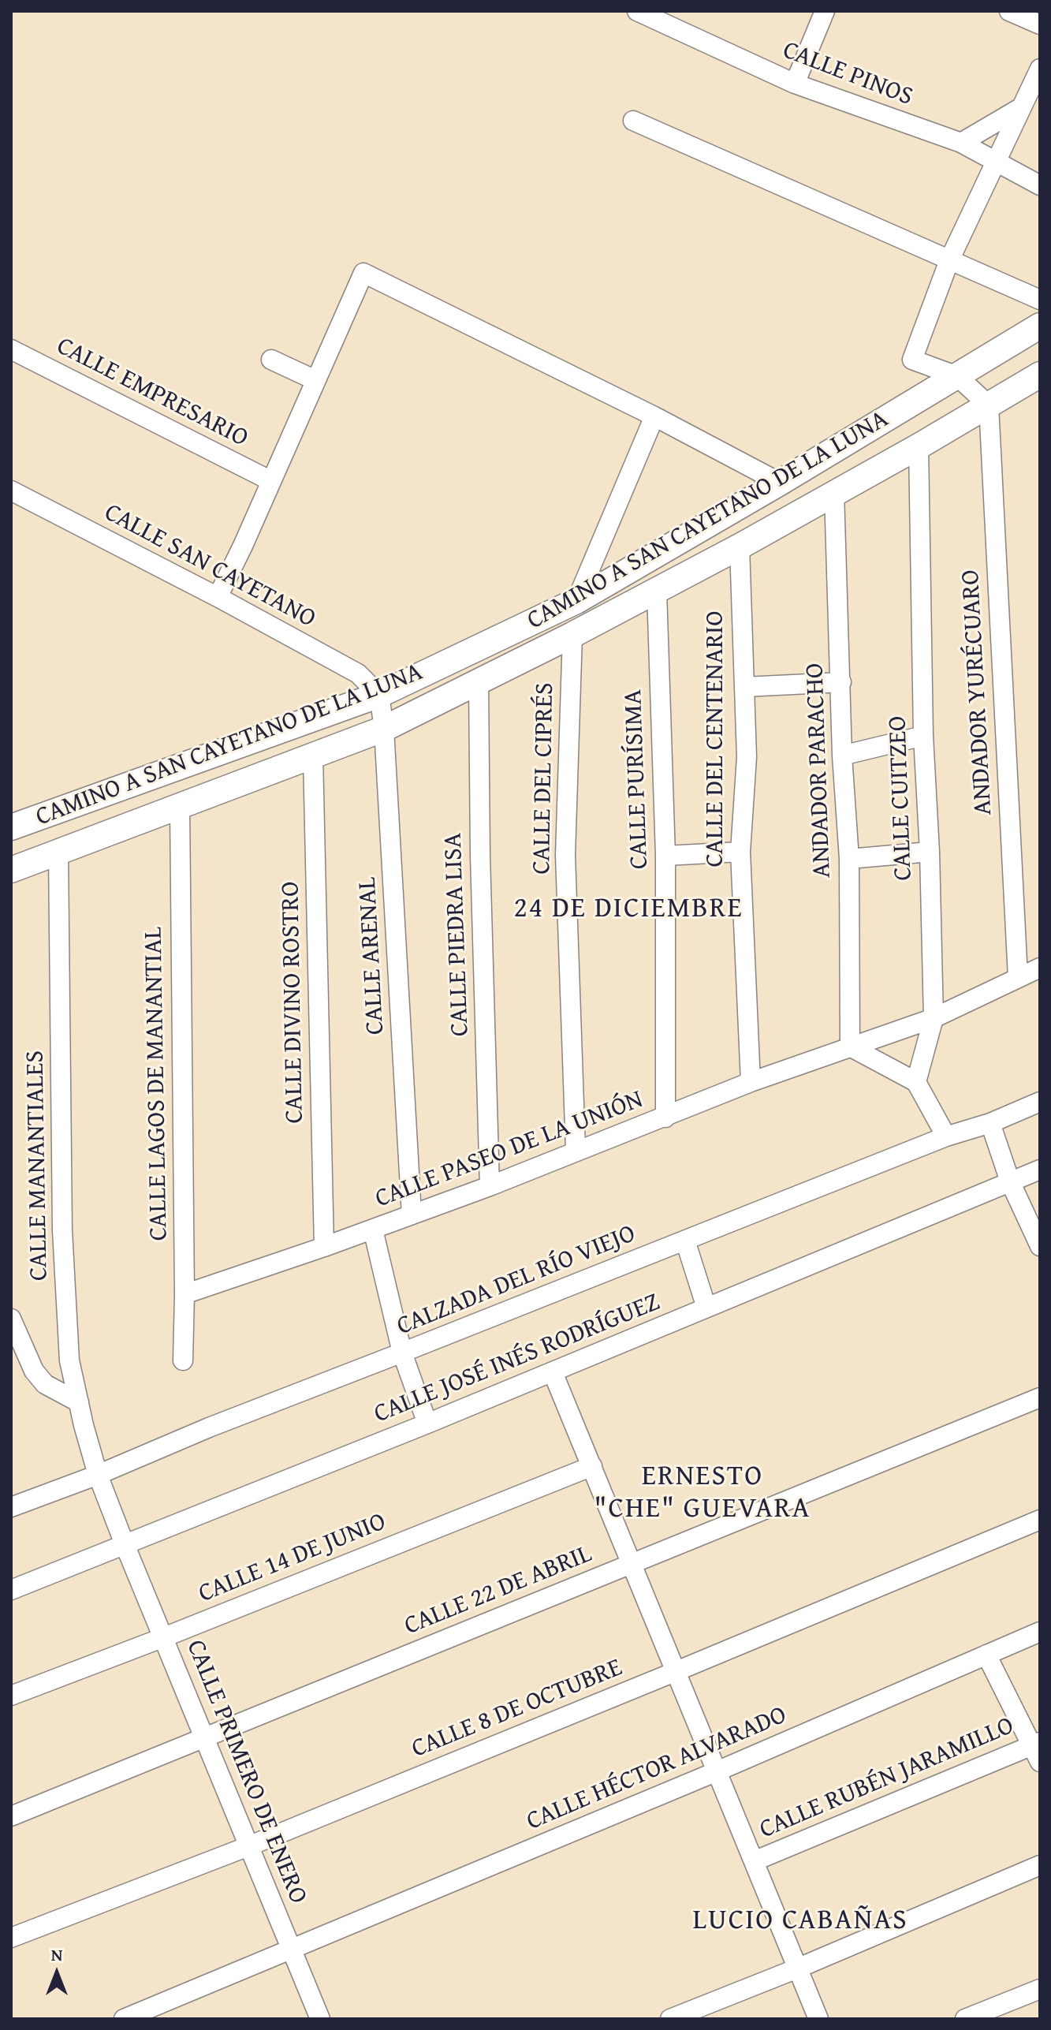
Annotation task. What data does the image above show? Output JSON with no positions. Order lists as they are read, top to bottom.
{
  "streets": {
    "street": [
      "CALLE PINOS",
      "CALLE EMPRESARIO",
      "CAMINO A SAN CAYETANO DE LA LUNA",
      "CALLE SAN CAYETANO",
      "ANDADOR YURÉCUARO",
      "CALLE DEL CENTENARIO",
      "ANDADOR PARACHO",
      "CALLE DEL CIPRÉS",
      "CALLE PURÍSIMA",
      "CALLE CUITZEO",
      "CALLE PIEDRA LISA",
      "CALLE ARENAL",
      "CALLE DIVINO ROSTRO",
      "CALLE LAGOS DE MANANTIAL",
      "CALLE PASEO DE LA UNIÓN",
      "CALLE MANANTIALES",
      "CALZADA DEL RÍO VIEJO",
      "CALLE JOSÉ INÉS RODRÍGUEZ",
      "CALLE 14 DE JUNIO",
      "CALLE 22 DE ABRIL",
      "CALLE 8 DE OCTUBRE",
      "CALLE HÉCTOR ALVARADO",
      "CALLE PRIMERO DE ENERO",
      "CALLE RUBÉN JARAMILLO"
    ]
  },
  "crossings": [
    ["CAMINO A SAN CAYETANO DE LA LUNA", "CALLE SAN CAYETANO"],
    ["CAMINO A SAN CAYETANO DE LA LUNA", "ANDADOR YURÉCUARO"],
    ["CAMINO A SAN CAYETANO DE LA LUNA", "CALLE DEL CENTENARIO"],
    ["CAMINO A SAN CAYETANO DE LA LUNA", "ANDADOR PARACHO"],
    ["CAMINO A SAN CAYETANO DE LA LUNA", "CALLE DEL CIPRÉS"],
    ["CAMINO A SAN CAYETANO DE LA LUNA", "CALLE PURÍSIMA"],
    ["CAMINO A SAN CAYETANO DE LA LUNA", "CALLE CUITZEO"],
    ["CAMINO A SAN CAYETANO DE LA LUNA", "CALLE PIEDRA LISA"],
    ["CAMINO A SAN CAYETANO DE LA LUNA", "CALLE ARENAL"],
    ["CAMINO A SAN CAYETANO DE LA LUNA", "CALLE DIVINO ROSTRO"],
    ["CAMINO A SAN CAYETANO DE LA LUNA", "CALLE LAGOS DE MANANTIAL"],
    ["CAMINO A SAN CAYETANO DE LA LUNA", "CALLE MANANTIALES"],
    ["CALLE SAN CAYETANO", "CALLE ARENAL"],
    ["ANDADOR YURÉCUARO", "CALLE PASEO DE LA UNIÓN"],
    ["CALLE DEL CENTENARIO", "CALLE PASEO DE LA UNIÓN"],
    ["ANDADOR PARACHO", "CALLE PASEO DE LA UNIÓN"],
    ["CALLE DEL CIPRÉS", "CALLE PASEO DE LA UNIÓN"],
    ["CALLE PURÍSIMA", "CALLE PASEO DE LA UNIÓN"],
    ["CALLE CUITZEO", "CALLE PASEO DE LA UNIÓN"],
    ["CALLE PIEDRA LISA", "CALLE PASEO DE LA UNIÓN"],
    ["CALLE ARENAL", "CALLE PASEO DE LA UNIÓN"],
    ["CALLE DIVINO ROSTRO", "CALLE PASEO DE LA UNIÓN"],
    ["CALLE LAGOS DE MANANTIAL", "CALLE PASEO DE LA UNIÓN"],
    ["CALLE MANANTIALES", "CALZADA DEL RÍO VIEJO"],
    ["CALLE MANANTIALES", "CALLE PRIMERO DE ENERO"],
    ["CALZADA DEL RÍO VIEJO", "CALLE PRIMERO DE ENERO"],
    ["CALLE JOSÉ INÉS RODRÍGUEZ", "CALLE PRIMERO DE ENERO"],
    ["CALLE 14 DE JUNIO", "CALLE PRIMERO DE ENERO"],
    ["CALLE 22 DE ABRIL", "CALLE PRIMERO DE ENERO"],
    ["CALLE 8 DE OCTUBRE", "CALLE PRIMERO DE ENERO"],
    ["CALLE HÉCTOR ALVARADO", "CALLE PRIMERO DE ENERO"]
  ],
  "districts": ["24 DE DICIEMBRE", "ERNESTO \"CHE\" GUEVARA", "LUCIO CABAÑAS"],
  "north": "top"
}
